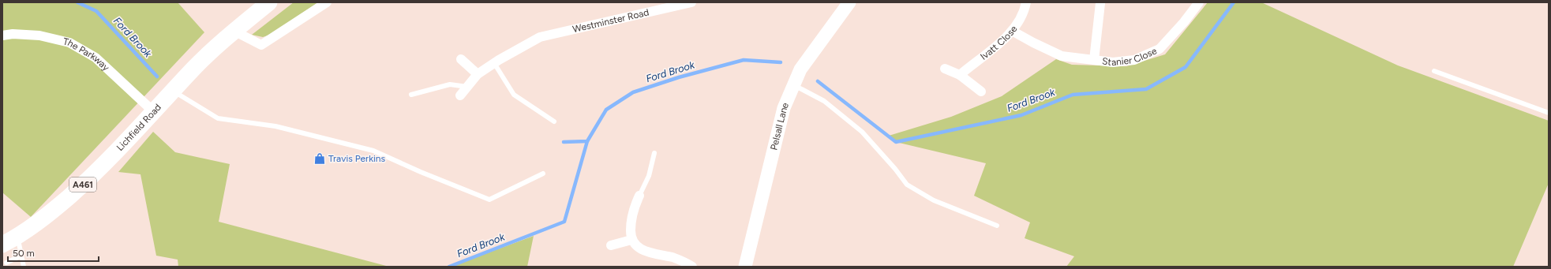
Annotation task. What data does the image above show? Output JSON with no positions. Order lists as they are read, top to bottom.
{
  "streets": {
    "highway": ["Lichfield Road", "A461"],
    "main road": ["Pelsall Lane"],
    "street": [
      "Westminster Road",
      "Ivatt Close",
      "Stanier Close",
      "The Parkway"
    ]
  },
  "crossings": [
    ["Ivatt Close", "Stanier Close"],
    ["The Parkway", "Lichfield Road"]
  ],
  "water": ["Ford Brook"],
  "places": {
    "shop": ["Travis Perkins"]
  },
  "scale_bar": "50 m"
}
